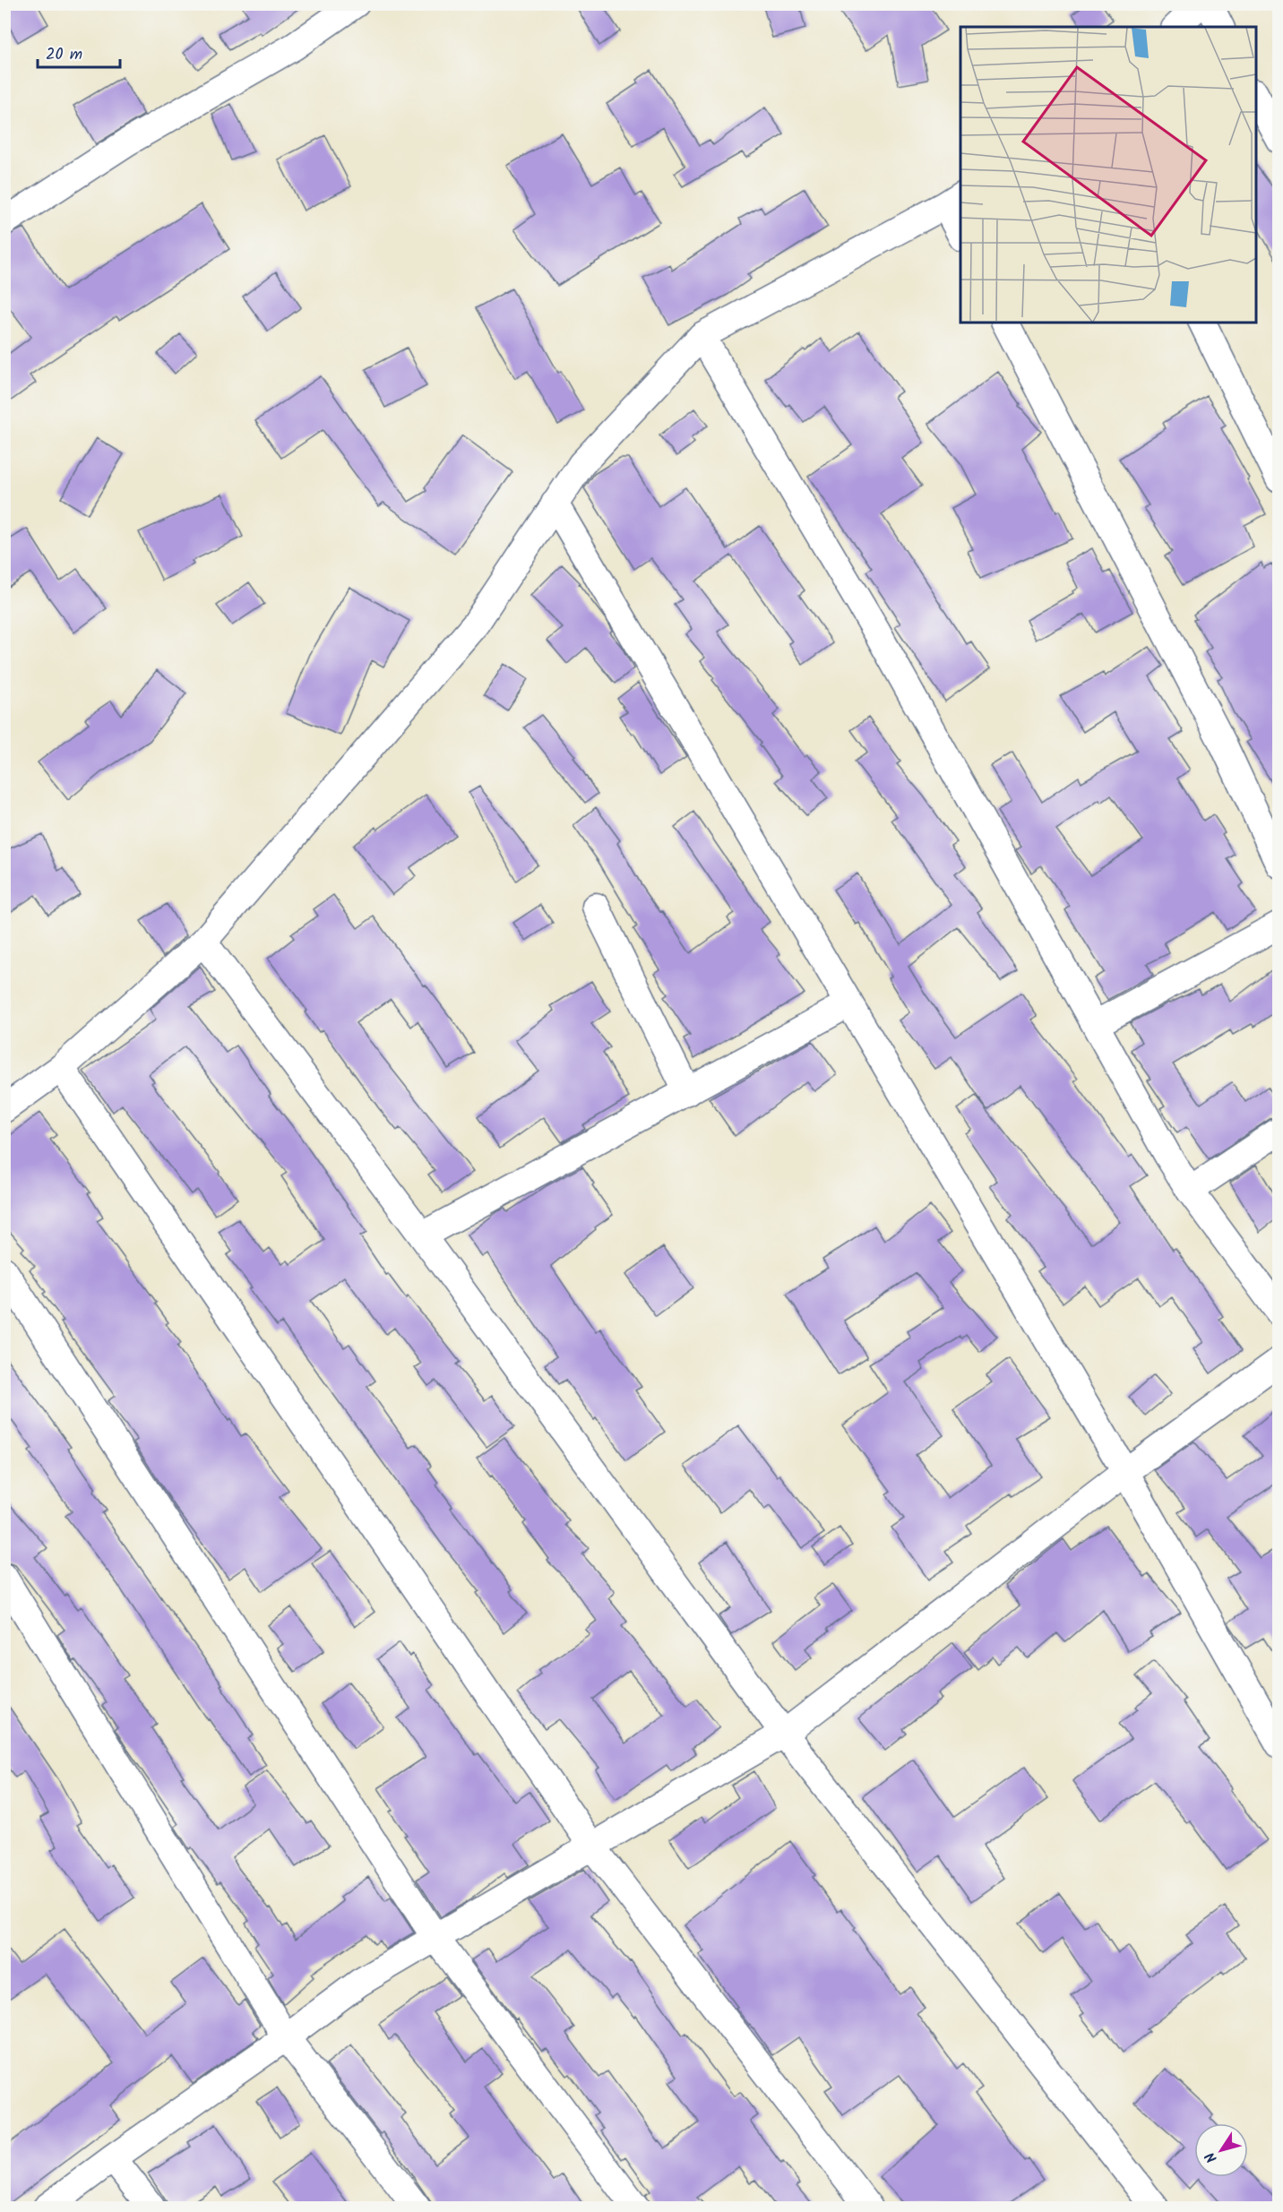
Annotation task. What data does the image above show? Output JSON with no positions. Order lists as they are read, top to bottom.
{
  "scale_bar": "20 m",
  "north": "bottom left"
}
